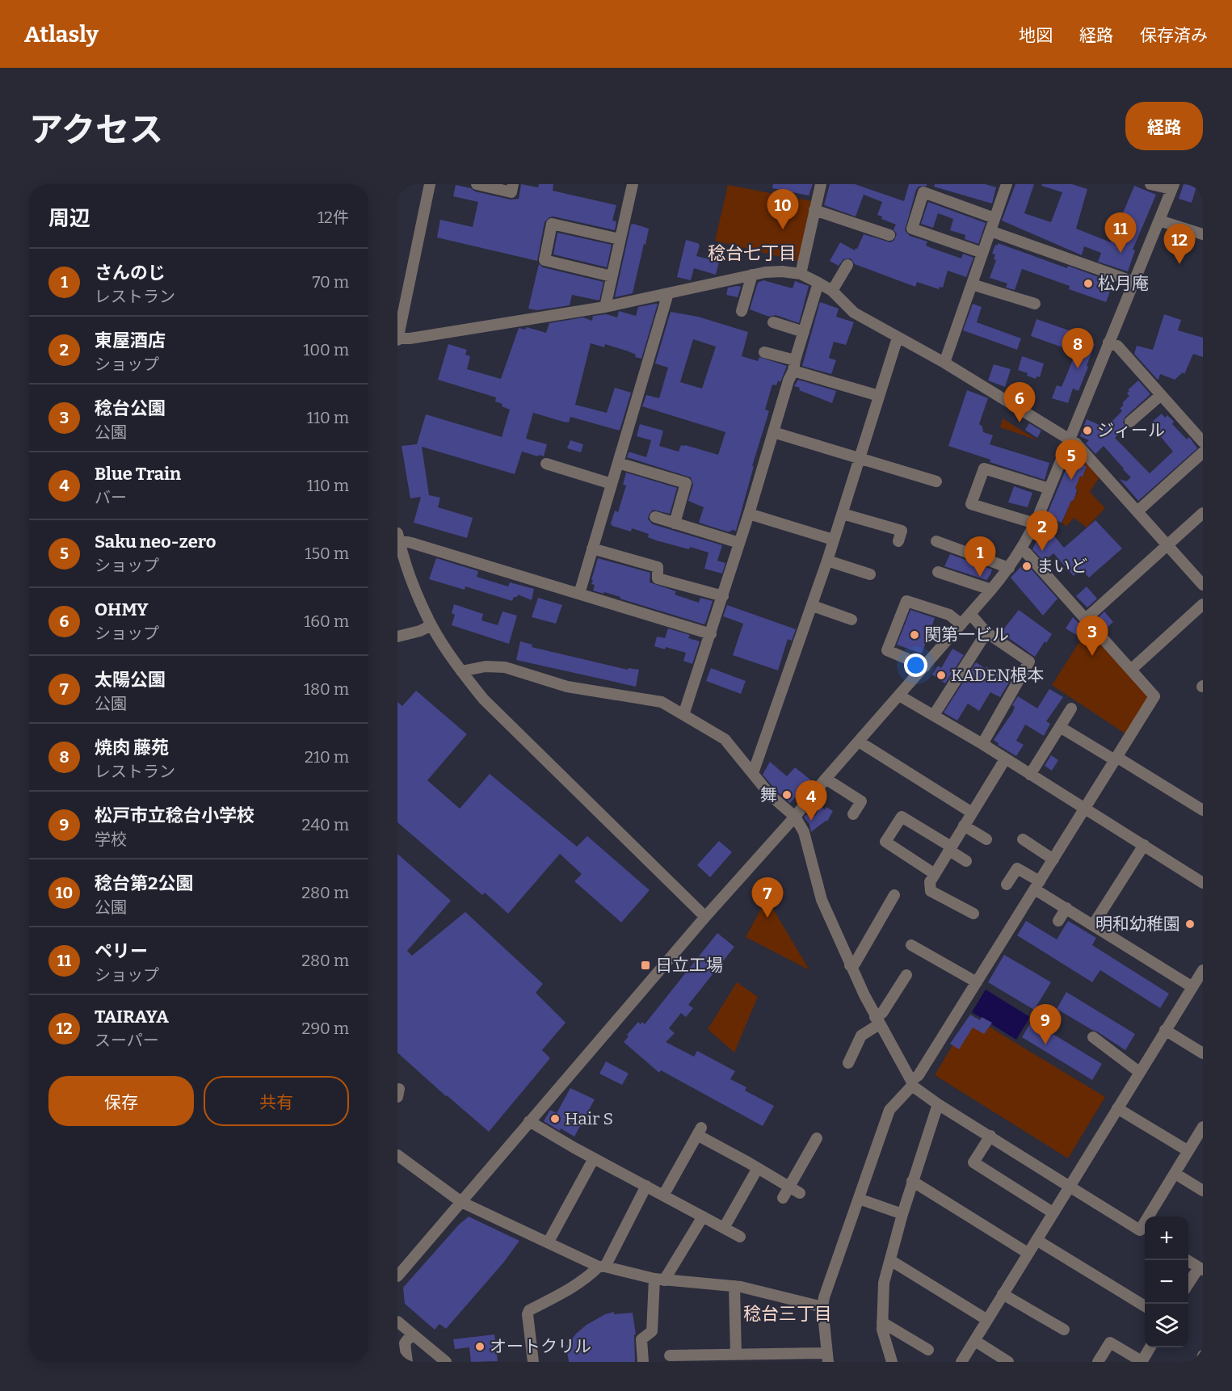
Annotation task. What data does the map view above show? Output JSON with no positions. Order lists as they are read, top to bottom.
{
  "districts": ["稔台七丁目", "稔台三丁目"],
  "places": {
    "other": [
      "松月庵",
      "ジィール",
      "まいど",
      "関第一ビル",
      "KADEN根本",
      "舞",
      "明和幼稚園",
      "Hair S",
      "オートクリル"
    ],
    "transit": ["日立工場"]
  },
  "page": {
    "header": "Atlasly",
    "nav": ["地図", "経路", "保存済み"],
    "title": "アクセス",
    "buttons": [
      "経路",
      ["保存", "共有"]
    ],
    "heading": ["周辺", "12件"],
    "pins": [
      "10",
      "11",
      "12",
      "8",
      "6",
      "5",
      "2",
      "1",
      "3",
      "4",
      "7",
      "9"
    ],
    "list": [
      {
        "mark": "1",
        "name": "さんのじ",
        "note": "レストラン",
        "value": "70 m"
      },
      {
        "mark": "2",
        "name": "東屋酒店",
        "note": "ショップ",
        "value": "100 m"
      },
      {
        "mark": "3",
        "name": "稔台公園",
        "note": "公園",
        "value": "110 m"
      },
      {
        "mark": "4",
        "name": "Blue Train",
        "note": "バー",
        "value": "110 m"
      },
      {
        "mark": "5",
        "name": "Saku neo-zero",
        "note": "ショップ",
        "value": "150 m"
      },
      {
        "mark": "6",
        "name": "OHMY",
        "note": "ショップ",
        "value": "160 m"
      },
      {
        "mark": "7",
        "name": "太陽公園",
        "note": "公園",
        "value": "180 m"
      },
      {
        "mark": "8",
        "name": "焼肉 藤苑",
        "note": "レストラン",
        "value": "210 m"
      },
      {
        "mark": "9",
        "name": "松戸市立稔台小学校",
        "note": "学校",
        "value": "240 m"
      },
      {
        "mark": "10",
        "name": "稔台第2公園",
        "note": "公園",
        "value": "280 m"
      },
      {
        "mark": "11",
        "name": "ペリー",
        "note": "ショップ",
        "value": "280 m"
      },
      {
        "mark": "12",
        "name": "TAIRAYA",
        "note": "スーパー",
        "value": "290 m"
      }
    ],
    "map_buttons": ["+", "−"]
  }
}
